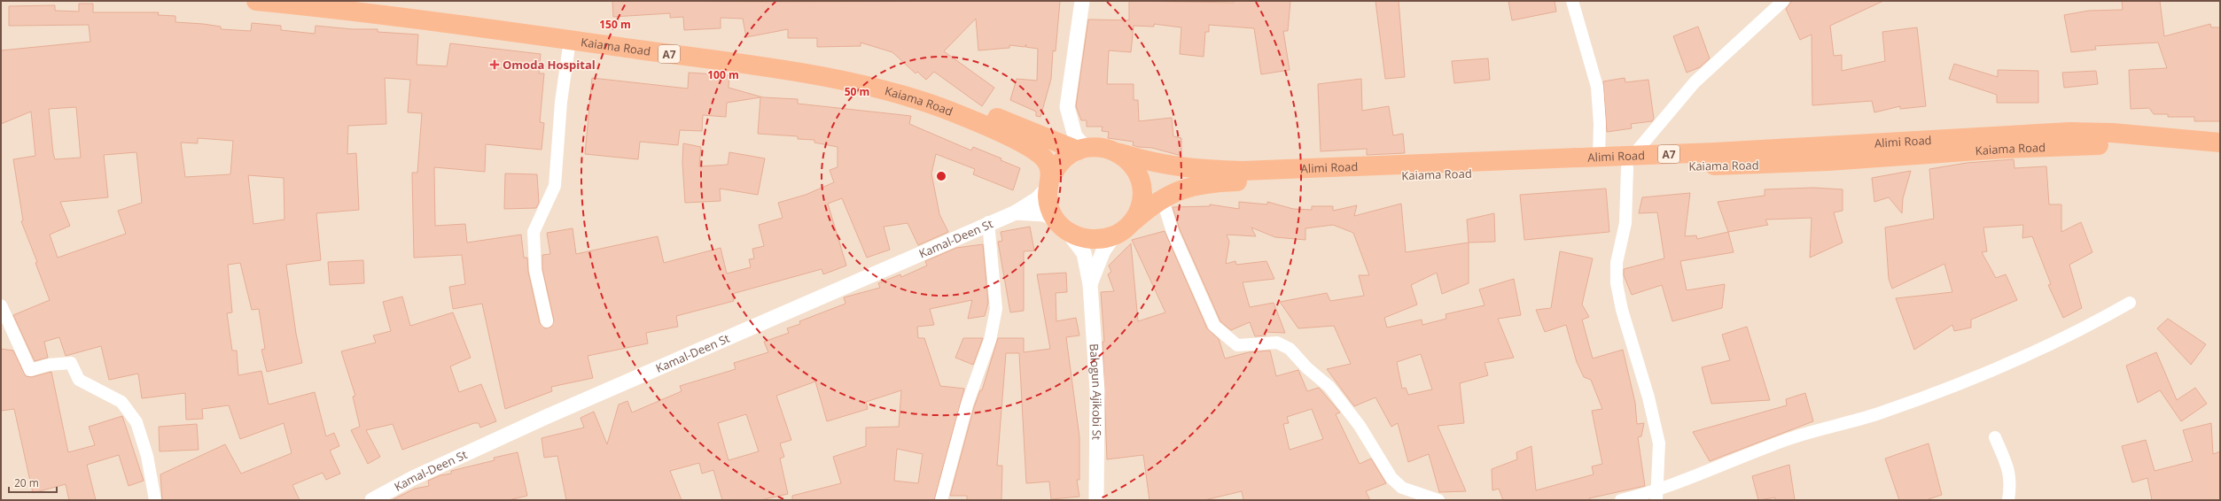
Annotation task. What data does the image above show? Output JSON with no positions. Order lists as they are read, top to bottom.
{
  "streets": {
    "highway": ["Kaiama Road", "A7", "Alimi Road"],
    "street": ["Kamal-Deen St", "Balogun Ajikobi St"]
  },
  "crossings": [
    ["Kaiama Road", "Alimi Road"],
    ["Kaiama Road", "Balogun Ajikobi St"],
    ["Alimi Road", "Balogun Ajikobi St"]
  ],
  "places": {
    "health": ["Omoda Hospital"]
  },
  "scale_bar": "20 m",
  "rings": ["150 m", "100 m", "50 m"]
}
